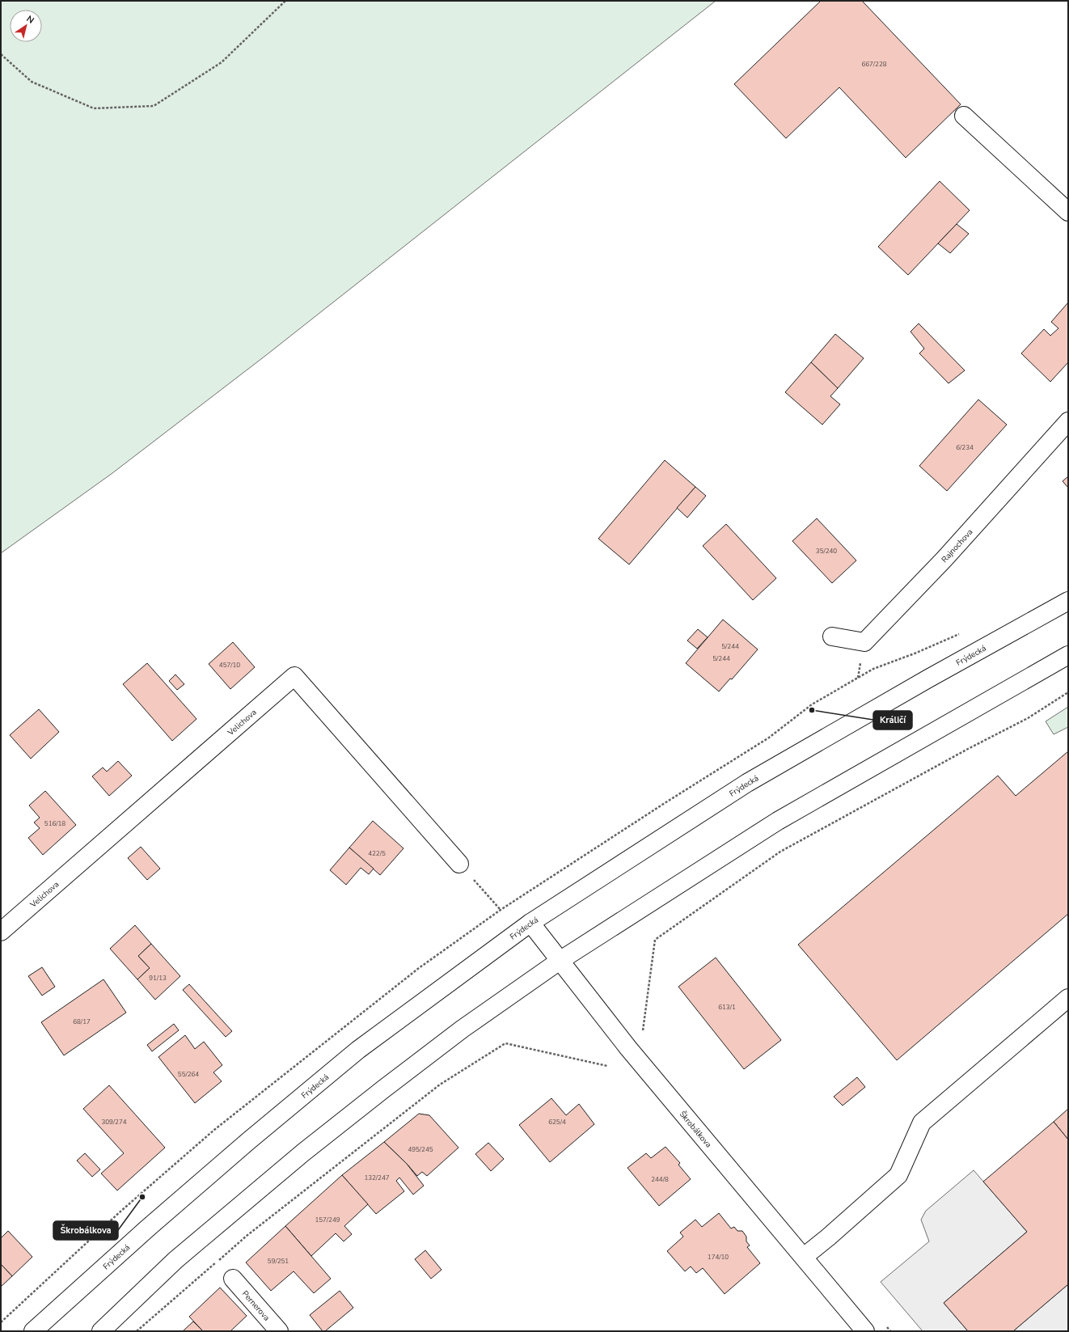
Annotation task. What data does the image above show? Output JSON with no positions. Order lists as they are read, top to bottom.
{
  "streets": {
    "main road": [
      "Rajnochova",
      "Frýdecká",
      "Velichova",
      "Škrobálkova",
      "Pernerova"
    ]
  },
  "crossings": [
    ["Frýdecká", "Škrobálkova"]
  ],
  "places": ["Králičí", "Škrobálkova"],
  "house_numbers": [
    "667/228",
    "6/234",
    "35/240",
    "5/244",
    "5/244",
    "457/10",
    "516/18",
    "422/5",
    "91/13",
    "613/1",
    "68/17",
    "55/264",
    "309/274",
    "625/4",
    "495/245",
    "132/247",
    "244/8",
    "157/249",
    "174/10",
    "59/251"
  ],
  "north": "top right"
}
